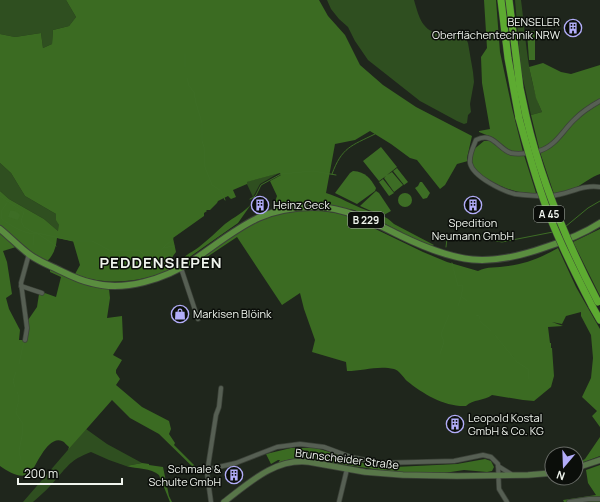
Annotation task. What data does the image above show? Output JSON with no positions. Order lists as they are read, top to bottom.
{
  "streets": {
    "highway": ["A 45"],
    "main road": ["B 229", "Brunscheider Straße"]
  },
  "districts": ["PEDDENSIEPEN"],
  "places": {
    "building": [
      "BENSELER Oberflächentechnik NRW",
      "Heinz Geck",
      "Spedition Neumann GmbH",
      "Leopold Kostal GmbH & Co. KG",
      "Schmale & Schulte GmbH"
    ],
    "shop": ["Markisen Blöink"]
  },
  "scale_bar": "200 m",
  "north": "bottom"
}
